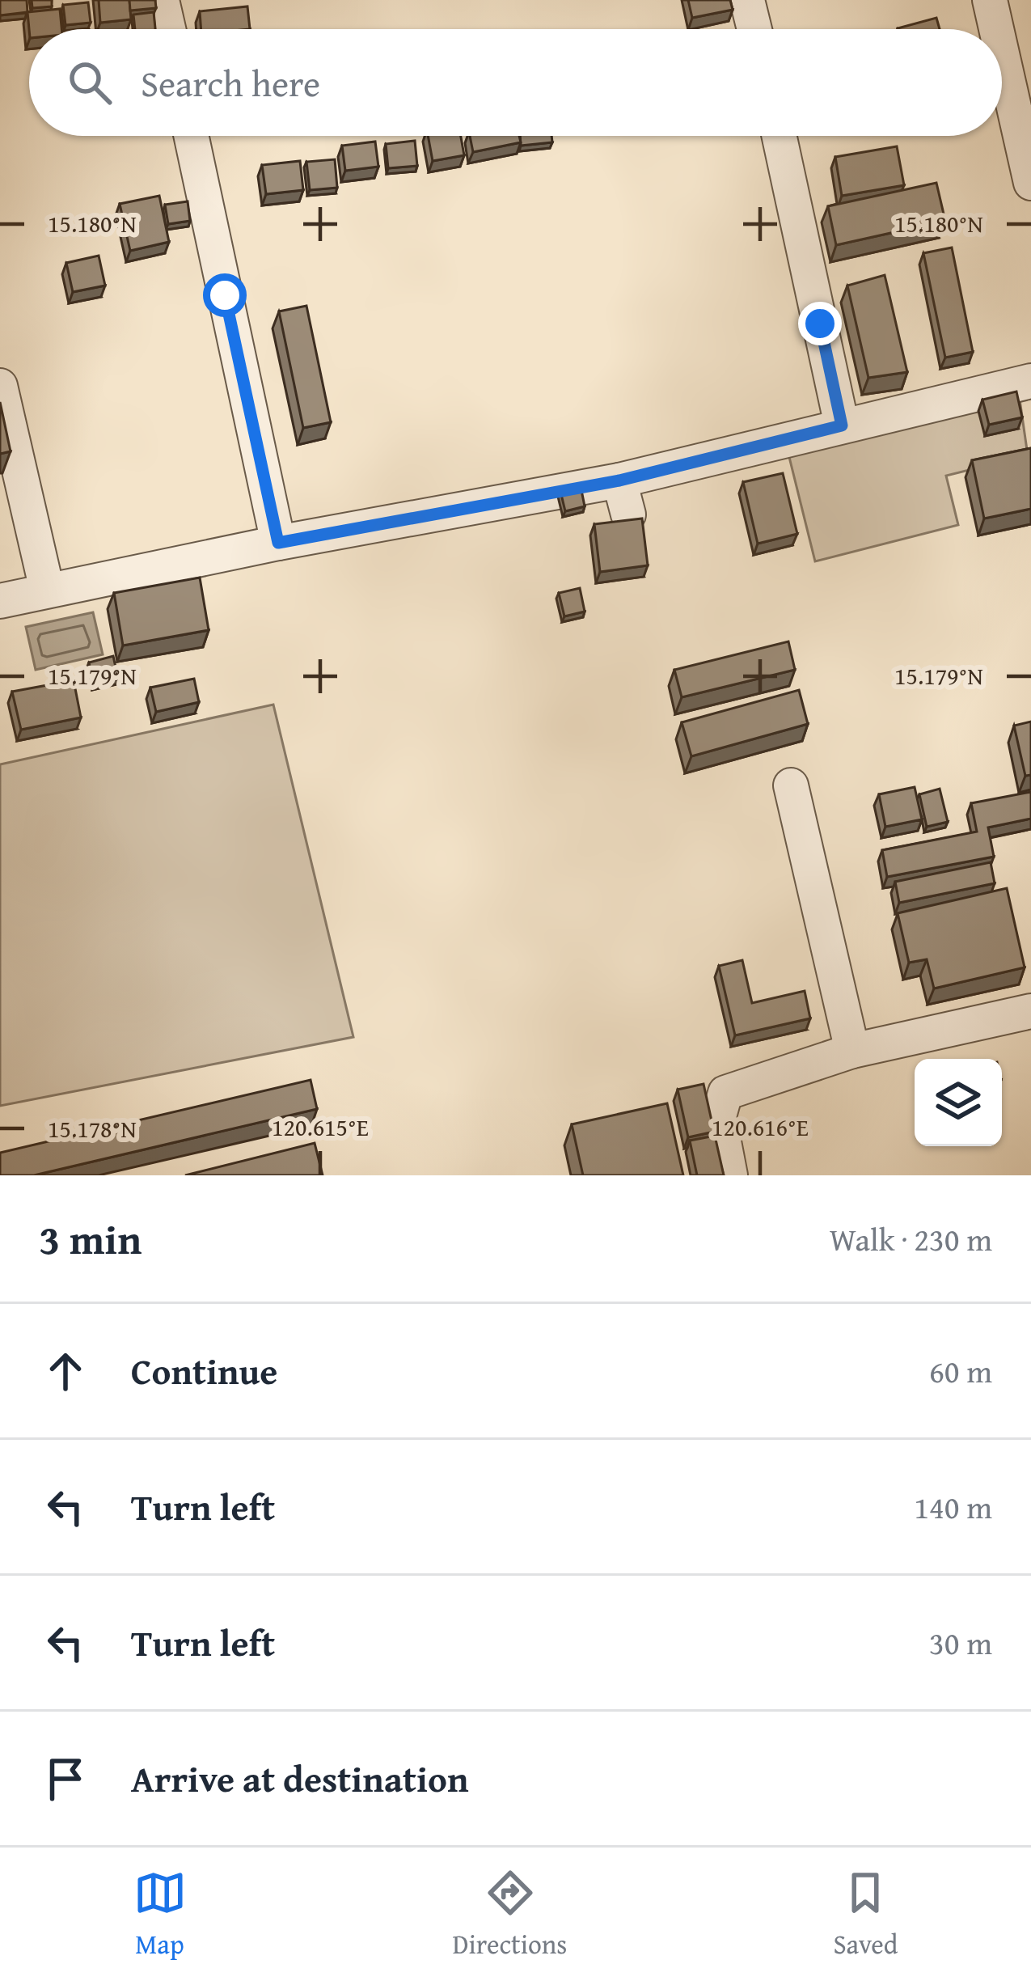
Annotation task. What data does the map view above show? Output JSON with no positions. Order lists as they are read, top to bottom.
{
  "page": {
    "search": "Search here",
    "heading": ["3 min", "Walk · 230 m"],
    "list": [
      ["Continue", "60 m"],
      ["Turn left", "140 m"],
      ["Turn left", "30 m"],
      "Arrive at destination"
    ],
    "nav": ["Map", "Directions", "Saved"]
  },
  "coordinates": [
    "15.180°N",
    "15.179°N",
    "120.615°E",
    "120.616°E",
    "15.178°N"
  ]
}
